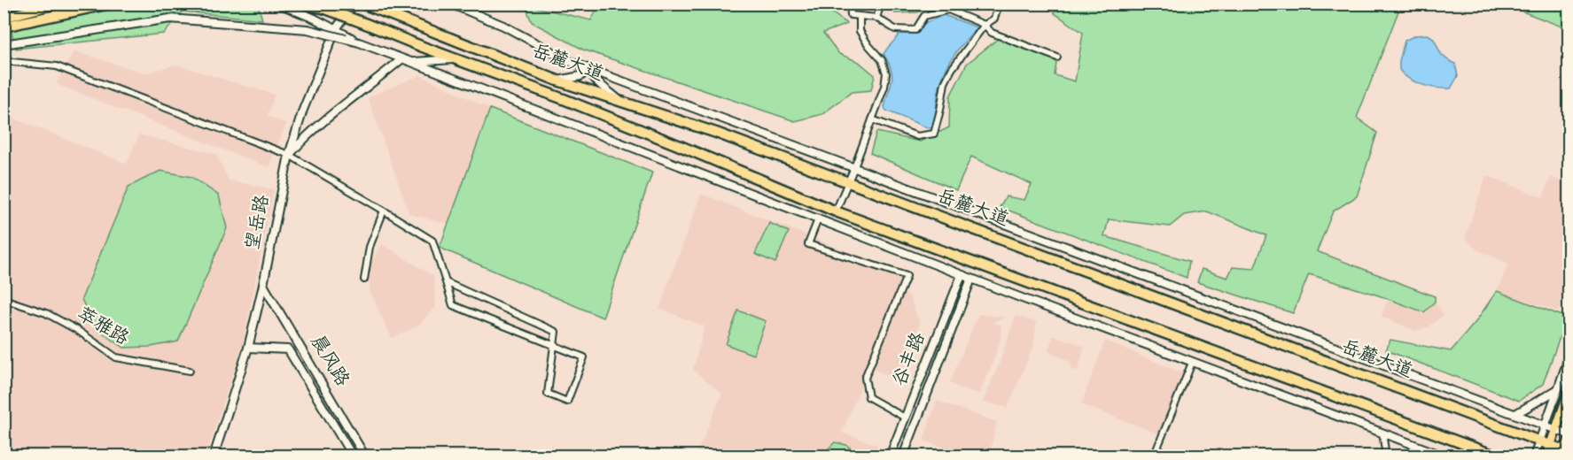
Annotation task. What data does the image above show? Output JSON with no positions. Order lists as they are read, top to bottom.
{
  "streets": {
    "highway": ["岳麓大道"],
    "street": [
      "望岳路",
      "萃雅路",
      "谷丰路",
      "晨风路"
    ]
  },
  "crossings": [
    ["望岳路", "晨风路"]
  ]
}
